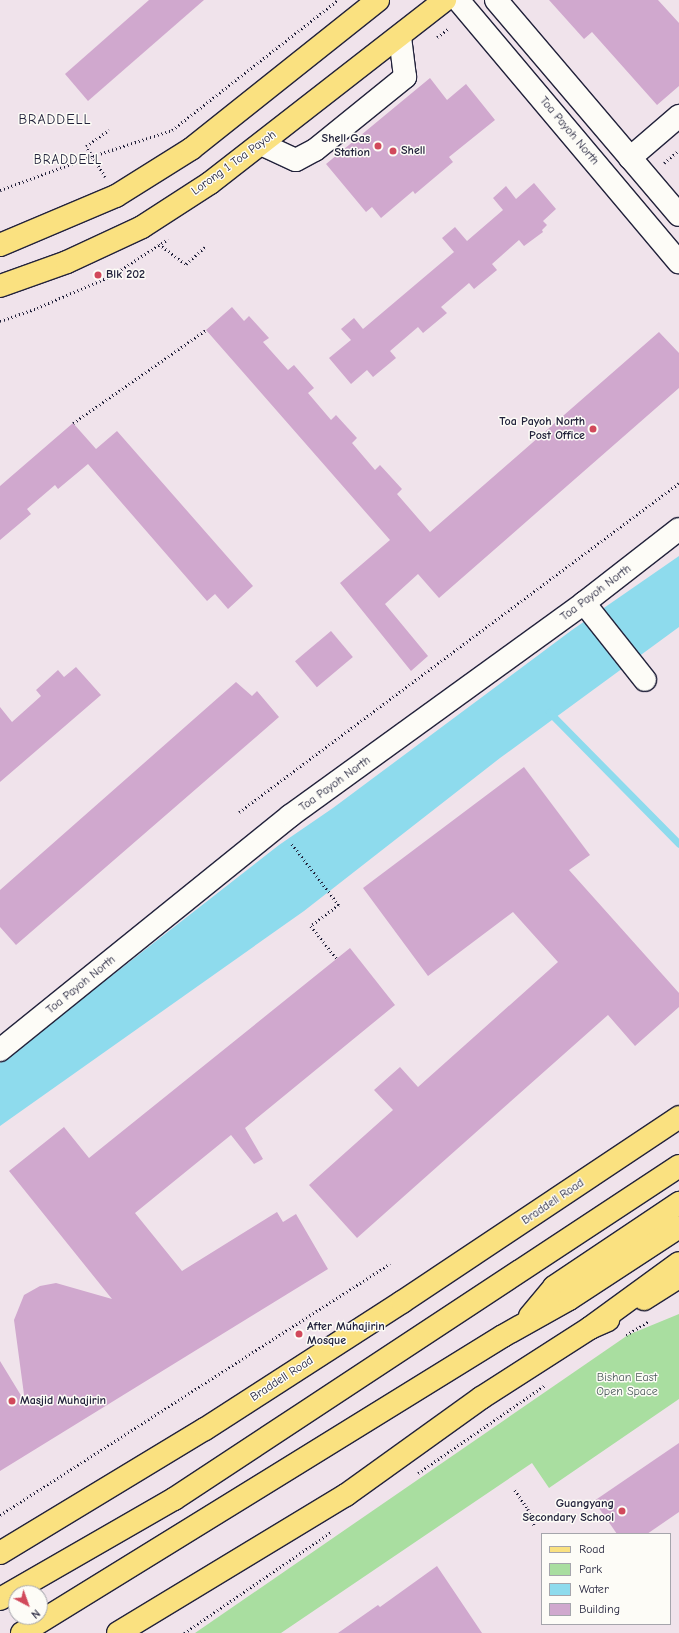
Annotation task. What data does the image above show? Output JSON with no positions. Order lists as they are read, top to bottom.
{
  "streets": {
    "main road": ["Lorong 1 Toa Payoh", "Braddell Road"],
    "street": ["Toa Payoh North"]
  },
  "districts": ["BRADDELL", "BRADDELL"],
  "parks": ["Bishan East Open Space"],
  "places": [
    "Shell Gas Station",
    "Shell",
    "Blk 202",
    "Toa Payoh North Post Office",
    "After Muhajirin Mosque",
    "Masjid Muhajirin",
    "Guangyang Secondary School"
  ],
  "legend": [
    "Road",
    "Park",
    "Water",
    "Building"
  ],
  "north": "bottom right"
}
